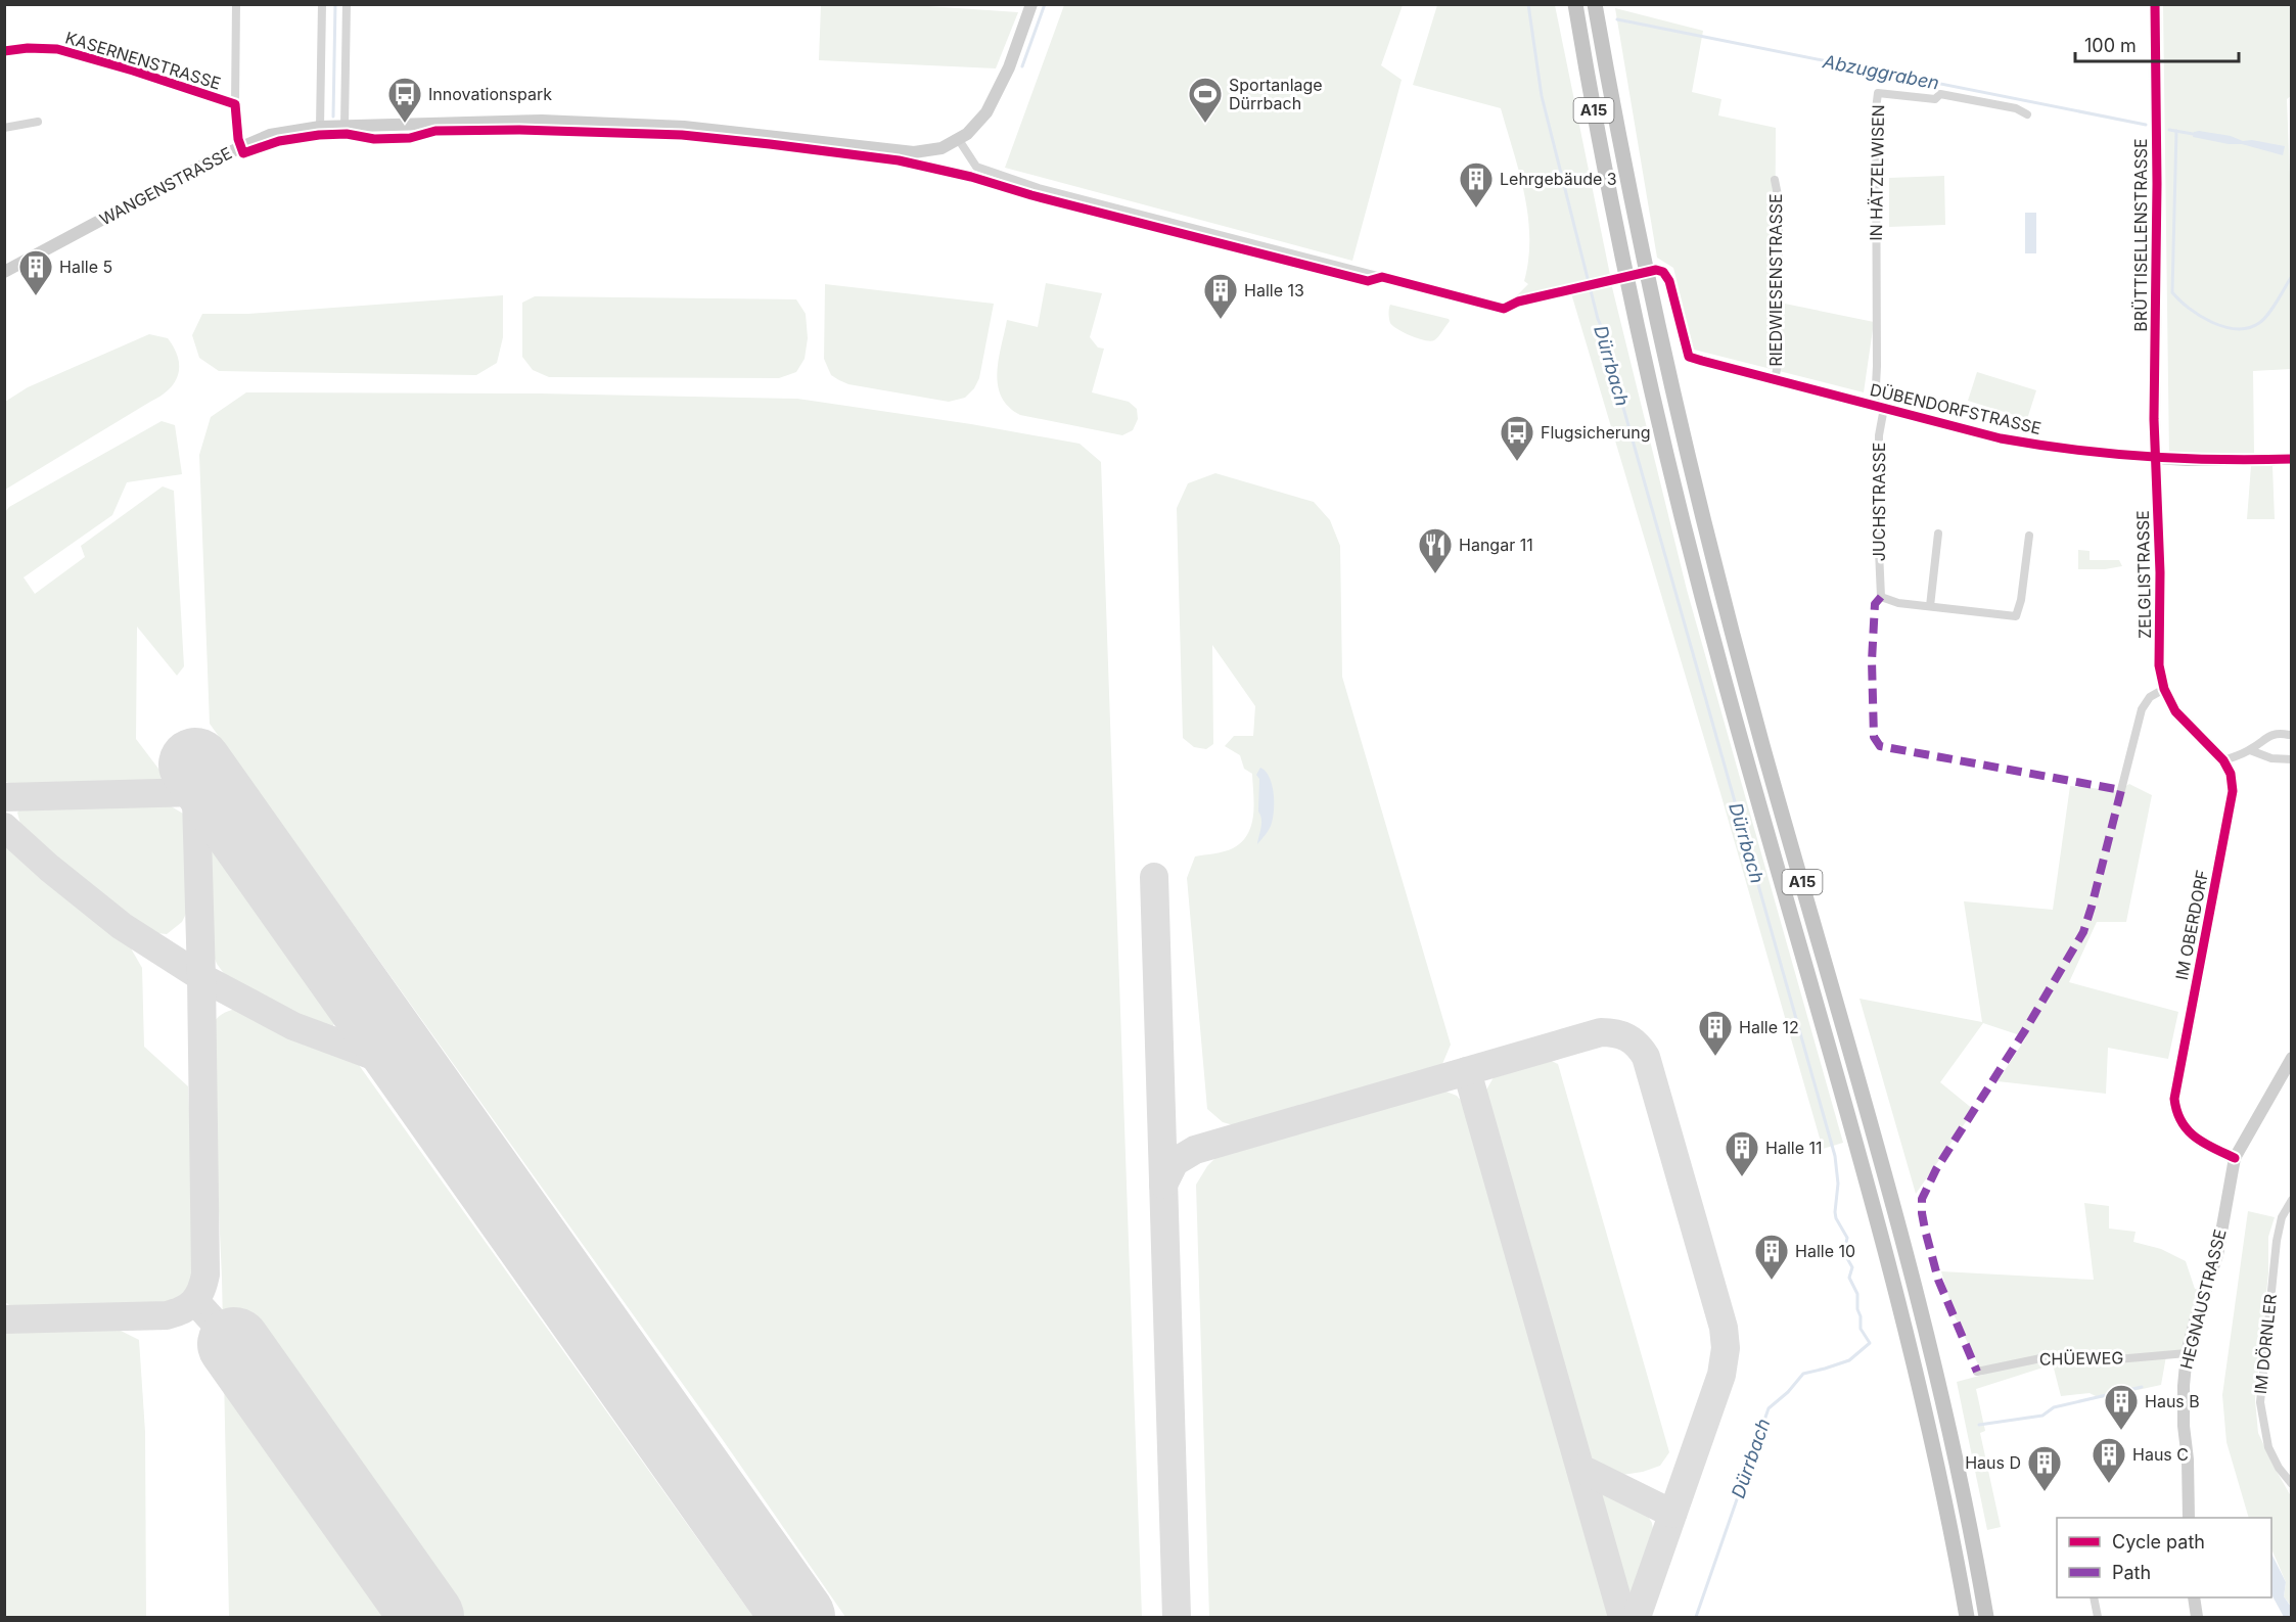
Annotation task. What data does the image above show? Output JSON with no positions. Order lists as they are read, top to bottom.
{
  "streets": {
    "highway": ["A15"],
    "street": [
      "KASERNENSTRASSE",
      "IN HÄTZELWISEN",
      "WANGENSTRASSE",
      "BRÜTTISELLENSTRASSE",
      "RIEDWIESENSTRASSE",
      "DÜBENDORFSTRASSE",
      "JUCHSTRASSE",
      "ZELGLISTRASSE",
      "IM OBERDORF",
      "HEGNAUSTRASSE",
      "IM DÖRNLER",
      "CHÜEWEG"
    ]
  },
  "crossings": [
    ["IN HÄTZELWISEN", "DÜBENDORFSTRASSE"],
    ["IN HÄTZELWISEN", "JUCHSTRASSE"],
    ["BRÜTTISELLENSTRASSE", "DÜBENDORFSTRASSE"],
    ["BRÜTTISELLENSTRASSE", "ZELGLISTRASSE"],
    ["RIEDWIESENSTRASSE", "DÜBENDORFSTRASSE"],
    ["DÜBENDORFSTRASSE", "JUCHSTRASSE"],
    ["DÜBENDORFSTRASSE", "ZELGLISTRASSE"],
    ["ZELGLISTRASSE", "IM OBERDORF"],
    ["IM OBERDORF", "HEGNAUSTRASSE"],
    ["HEGNAUSTRASSE", "CHÜEWEG"]
  ],
  "water": ["Abzuggraben", "Dürrbach"],
  "places": {
    "bus stop": ["Innovationspark", "Flugsicherung"],
    "sports": ["Sportanlage Dürrbach"],
    "building": [
      "Lehrgebäude 3",
      "Halle 5",
      "Halle 13",
      "Halle 12",
      "Halle 11",
      "Halle 10",
      "Haus B",
      "Haus C",
      "Haus D"
    ],
    "restaurant": ["Hangar 11"]
  },
  "legend": ["Cycle path", "Path"],
  "scale_bar": "100 m"
}
